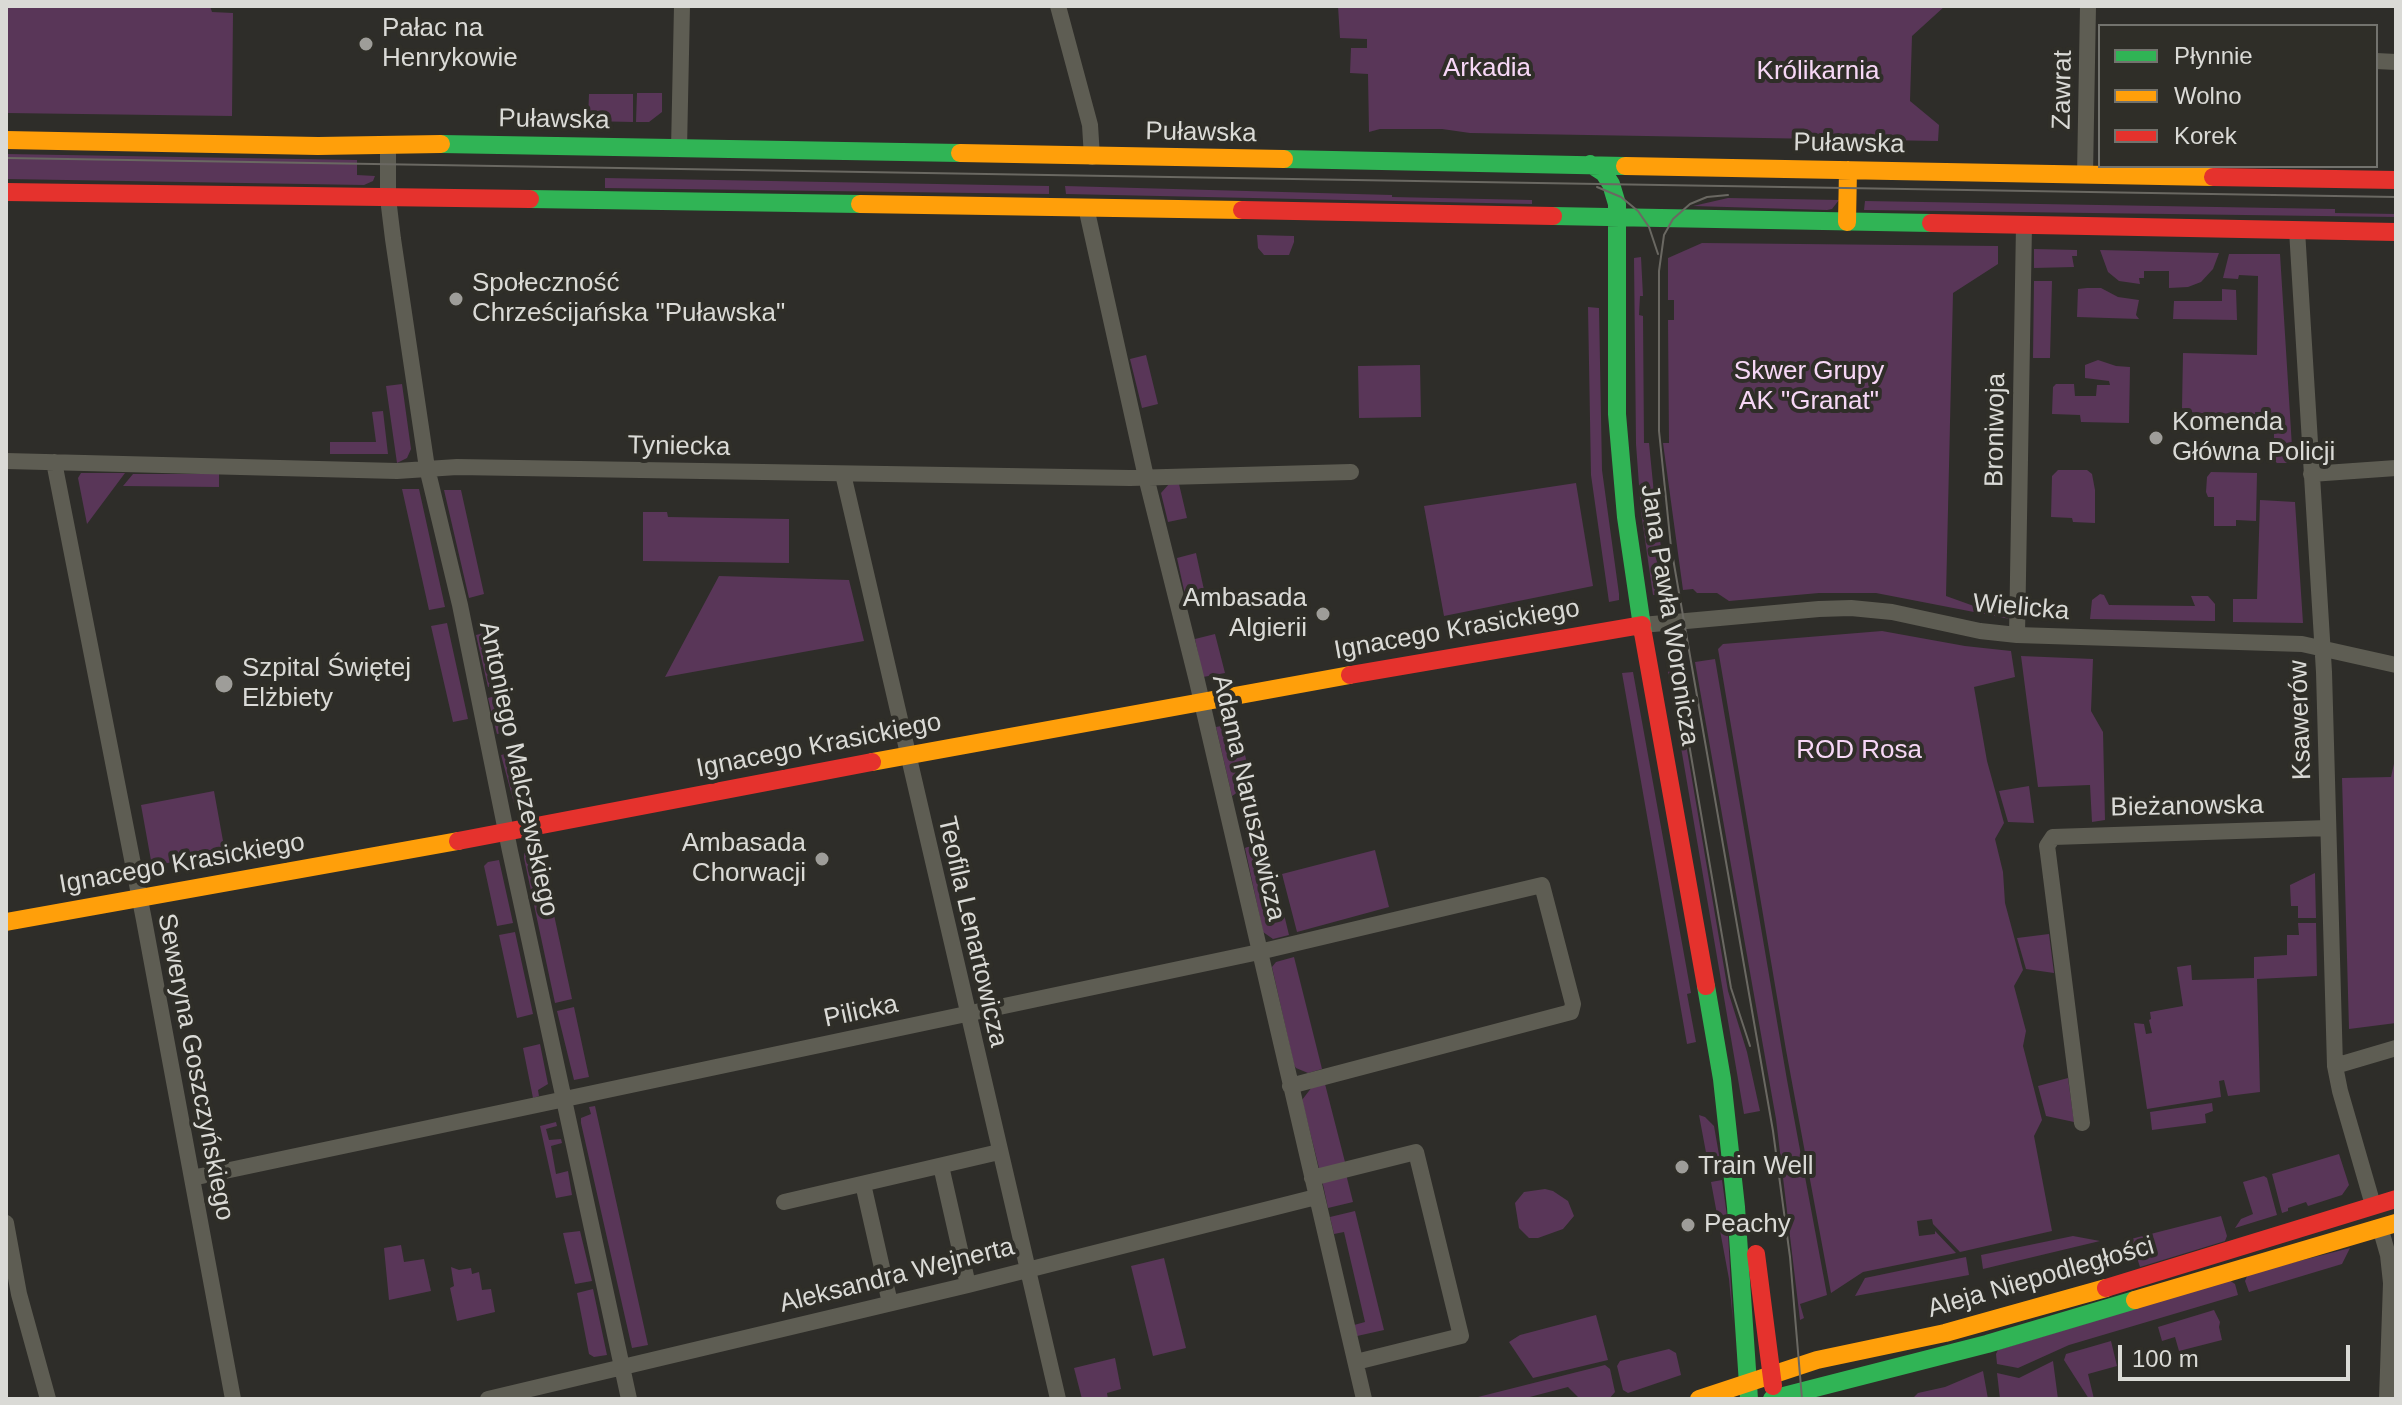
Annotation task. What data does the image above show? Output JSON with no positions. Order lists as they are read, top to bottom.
{
  "streets": {
    "main road": [
      "Puławska",
      "Jana Pawła Woronicza",
      "Ignacego Krasickiego",
      "Aleja Niepodległości"
    ],
    "street": [
      "Zawrat",
      "Broniwoja",
      "Tyniecka",
      "Wielicka",
      "Ksawerów",
      "Antoniego Malczewskiego",
      "Adama Naruszewicza",
      "Bieżanowska",
      "Teofila Lenartowicza",
      "Pilicka",
      "Seweryna Goszczyńskiego",
      "Aleksandra Wejnerta"
    ]
  },
  "crossings": [
    ["Zawrat", "Puławska"],
    ["Puławska", "Jana Pawła Woronicza"],
    ["Puławska", "Antoniego Malczewskiego"],
    ["Broniwoja", "Wielicka"],
    ["Tyniecka", "Antoniego Malczewskiego"],
    ["Tyniecka", "Adama Naruszewicza"],
    ["Tyniecka", "Teofila Lenartowicza"],
    ["Tyniecka", "Seweryna Goszczyńskiego"],
    ["Wielicka", "Jana Pawła Woronicza"],
    ["Wielicka", "Ignacego Krasickiego"],
    ["Wielicka", "Ksawerów"],
    ["Jana Pawła Woronicza", "Ignacego Krasickiego"],
    ["Jana Pawła Woronicza", "Aleja Niepodległości"],
    ["Ignacego Krasickiego", "Antoniego Malczewskiego"],
    ["Ignacego Krasickiego", "Adama Naruszewicza"],
    ["Ignacego Krasickiego", "Teofila Lenartowicza"],
    ["Ignacego Krasickiego", "Seweryna Goszczyńskiego"],
    ["Ksawerów", "Bieżanowska"],
    ["Ksawerów", "Aleja Niepodległości"],
    ["Antoniego Malczewskiego", "Pilicka"],
    ["Antoniego Malczewskiego", "Aleksandra Wejnerta"],
    ["Adama Naruszewicza", "Pilicka"],
    ["Adama Naruszewicza", "Aleksandra Wejnerta"],
    ["Teofila Lenartowicza", "Pilicka"],
    ["Teofila Lenartowicza", "Aleksandra Wejnerta"],
    ["Pilicka", "Seweryna Goszczyńskiego"]
  ],
  "parks": [
    "Arkadia",
    "Królikarnia",
    "Skwer Grupy AK \"Granat\"",
    "ROD Rosa"
  ],
  "places": [
    "Pałac na Henrykowie",
    "Społeczność Chrześcijańska \"Puławska\"",
    "Komenda Główna Policji",
    "Ambasada Algierii",
    "Szpital Świętej Elżbiety",
    "Ambasada Chorwacji",
    "Train Well",
    "Peachy"
  ],
  "legend": ["Płynnie", "Wolno", "Korek"],
  "scale_bar": "100 m"
}
